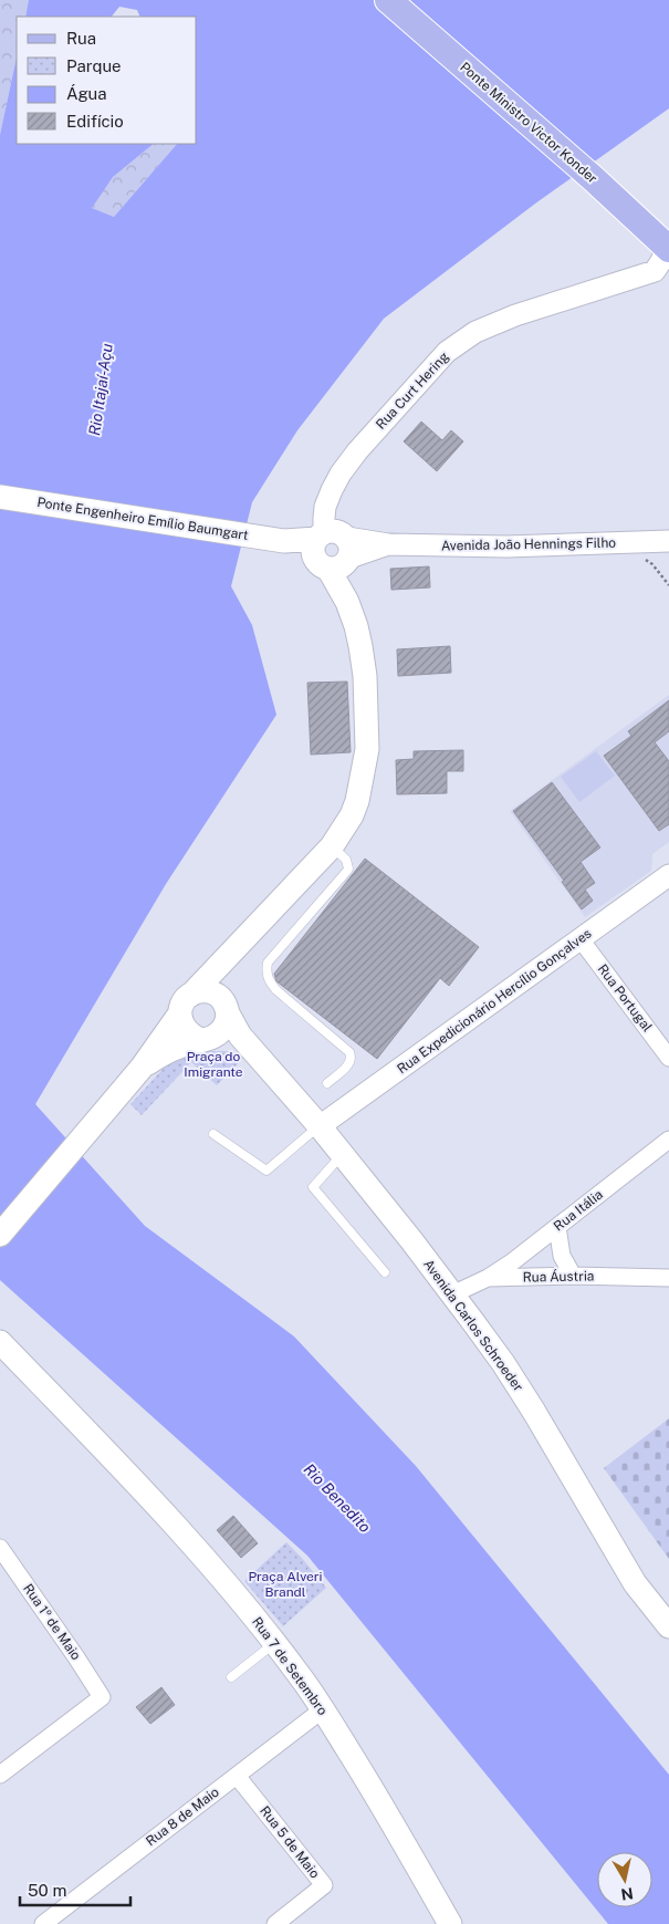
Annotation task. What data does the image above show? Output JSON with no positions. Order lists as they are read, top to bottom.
{
  "streets": {
    "main road": [
      "Ponte Ministro Victor Konder",
      "Ponte Engenheiro Emílio Baumgart",
      "Avenida Carlos Schroeder",
      "Rua 7 de Setembro"
    ],
    "street": [
      "Rua Curt Hering",
      "Avenida João Hennings Filho",
      "Rua Portugal",
      "Rua Expedicionário Hercílio Gonçalves",
      "Rua Itália",
      "Rua Áustria",
      "Rua 1º de Maio",
      "Rua 8 de Maio",
      "Rua 5 de Maio"
    ]
  },
  "crossings": [
    ["Ponte Ministro Victor Konder", "Rua Curt Hering"],
    ["Rua Curt Hering", "Ponte Engenheiro Emílio Baumgart"],
    ["Rua Curt Hering", "Avenida João Hennings Filho"],
    ["Ponte Engenheiro Emílio Baumgart", "Avenida João Hennings Filho"],
    ["Rua Portugal", "Rua Expedicionário Hercílio Gonçalves"],
    ["Rua Expedicionário Hercílio Gonçalves", "Avenida Carlos Schroeder"],
    ["Rua Itália", "Rua Áustria"],
    ["Rua Áustria", "Avenida Carlos Schroeder"],
    ["Rua 7 de Setembro", "Rua 8 de Maio"],
    ["Rua 8 de Maio", "Rua 5 de Maio"]
  ],
  "water": ["Rio Itajaí-Açu", "Rio Benedito"],
  "parks": ["Praça do Imigrante", "Praça Alveri Brandl"],
  "legend": [
    "Rua",
    "Parque",
    "Água",
    "Edifício"
  ],
  "scale_bar": "50 m",
  "north": "bottom"
}
